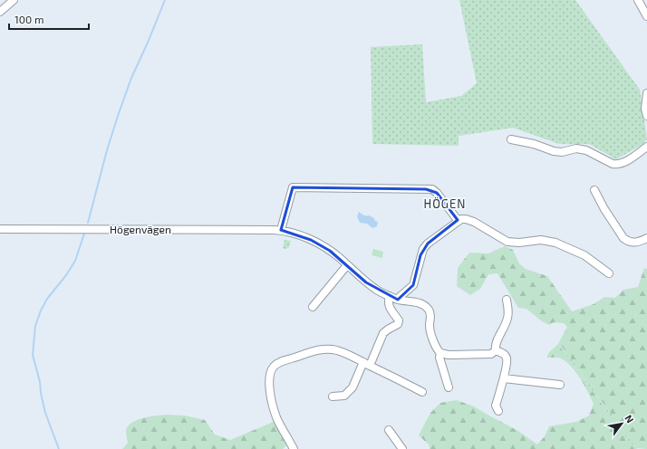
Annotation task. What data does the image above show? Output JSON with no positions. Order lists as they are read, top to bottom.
{
  "streets": {
    "street": ["Högenvägen"]
  },
  "districts": ["HÖGEN"],
  "scale_bar": "100 m",
  "north": "top right"
}
